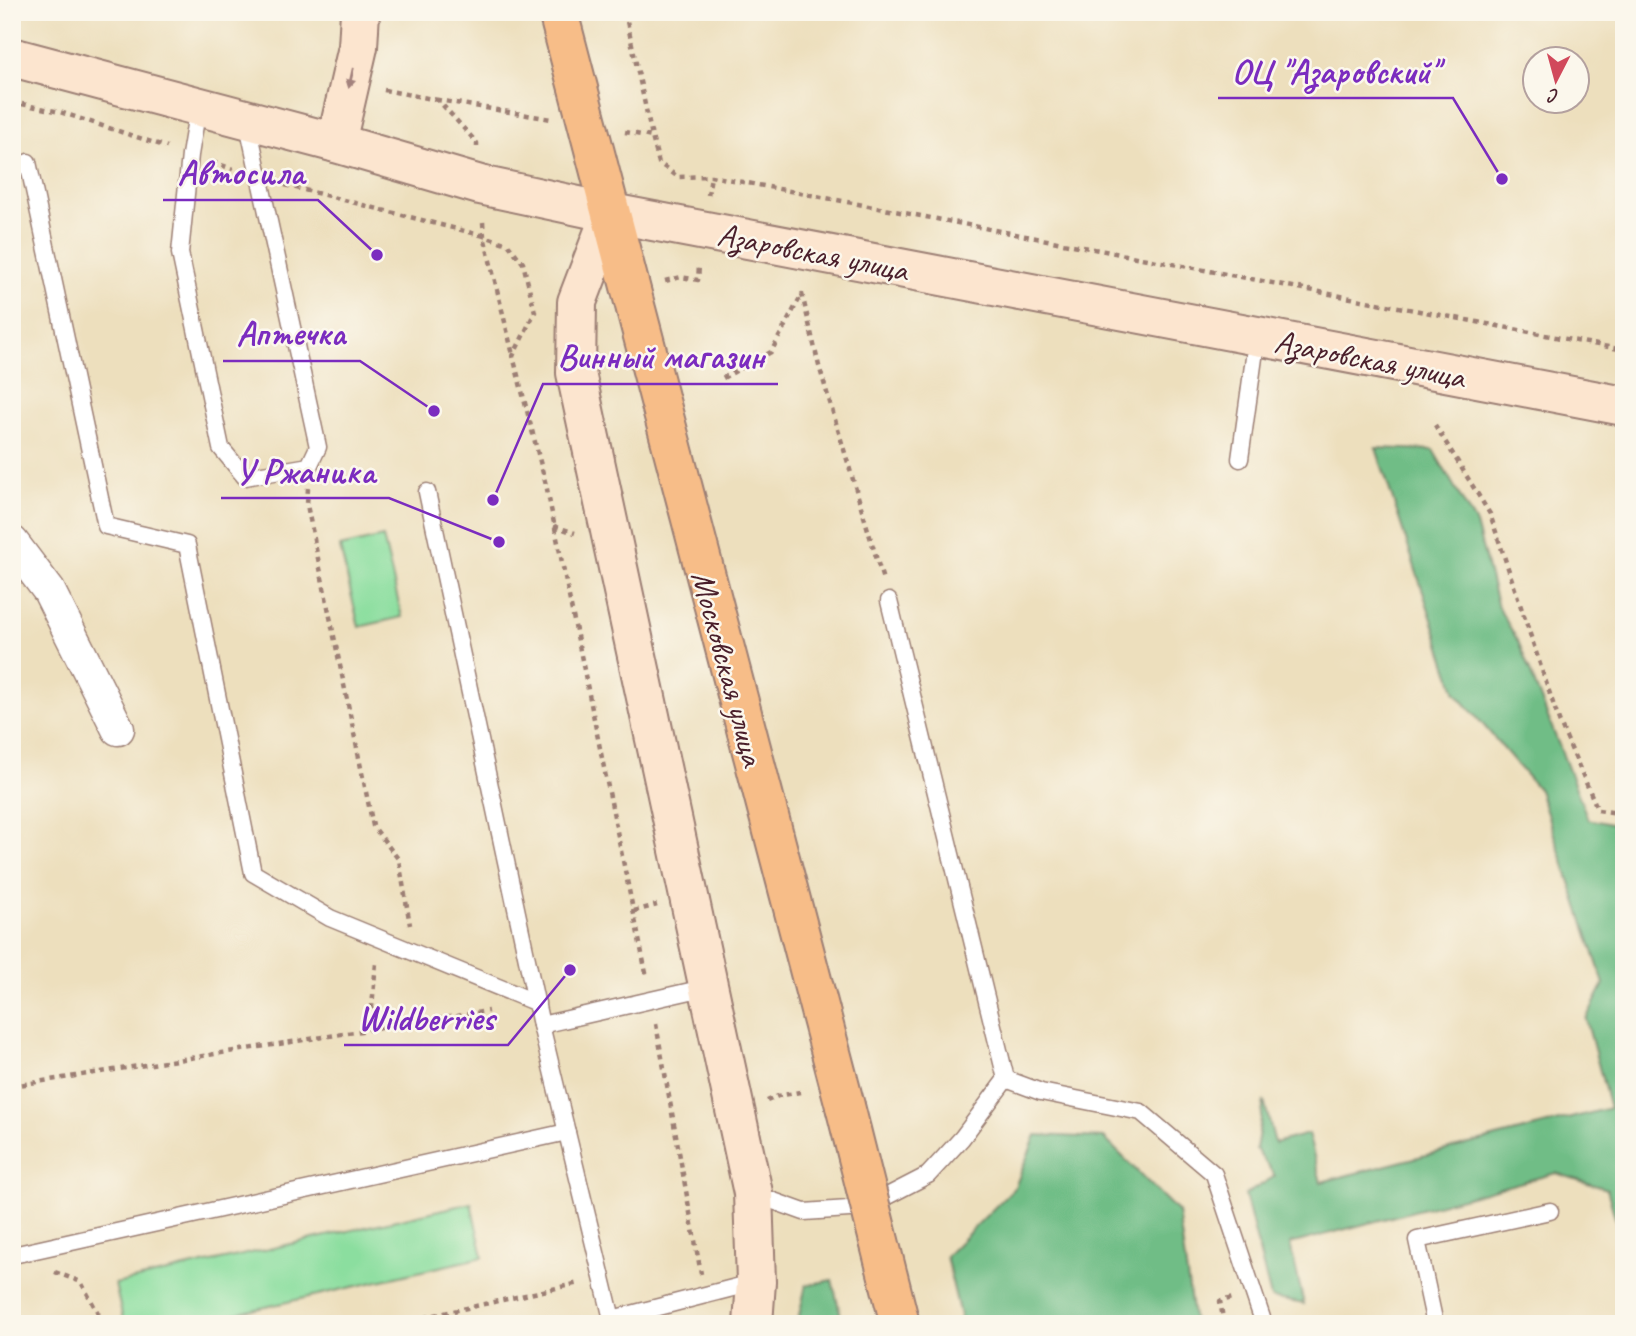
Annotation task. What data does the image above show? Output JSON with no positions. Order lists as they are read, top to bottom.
{
  "streets": {
    "main road": ["Московская улица"],
    "street": ["Азаровская улица"]
  },
  "crossings": [
    ["Азаровская улица", "Московская улица"]
  ],
  "places": [
    "ОЦ \"Азаровский\"",
    "Автосила",
    "Аптечка",
    "Винный магазин",
    "У Ржаника",
    "Wildberries"
  ],
  "north": "bottom"
}
